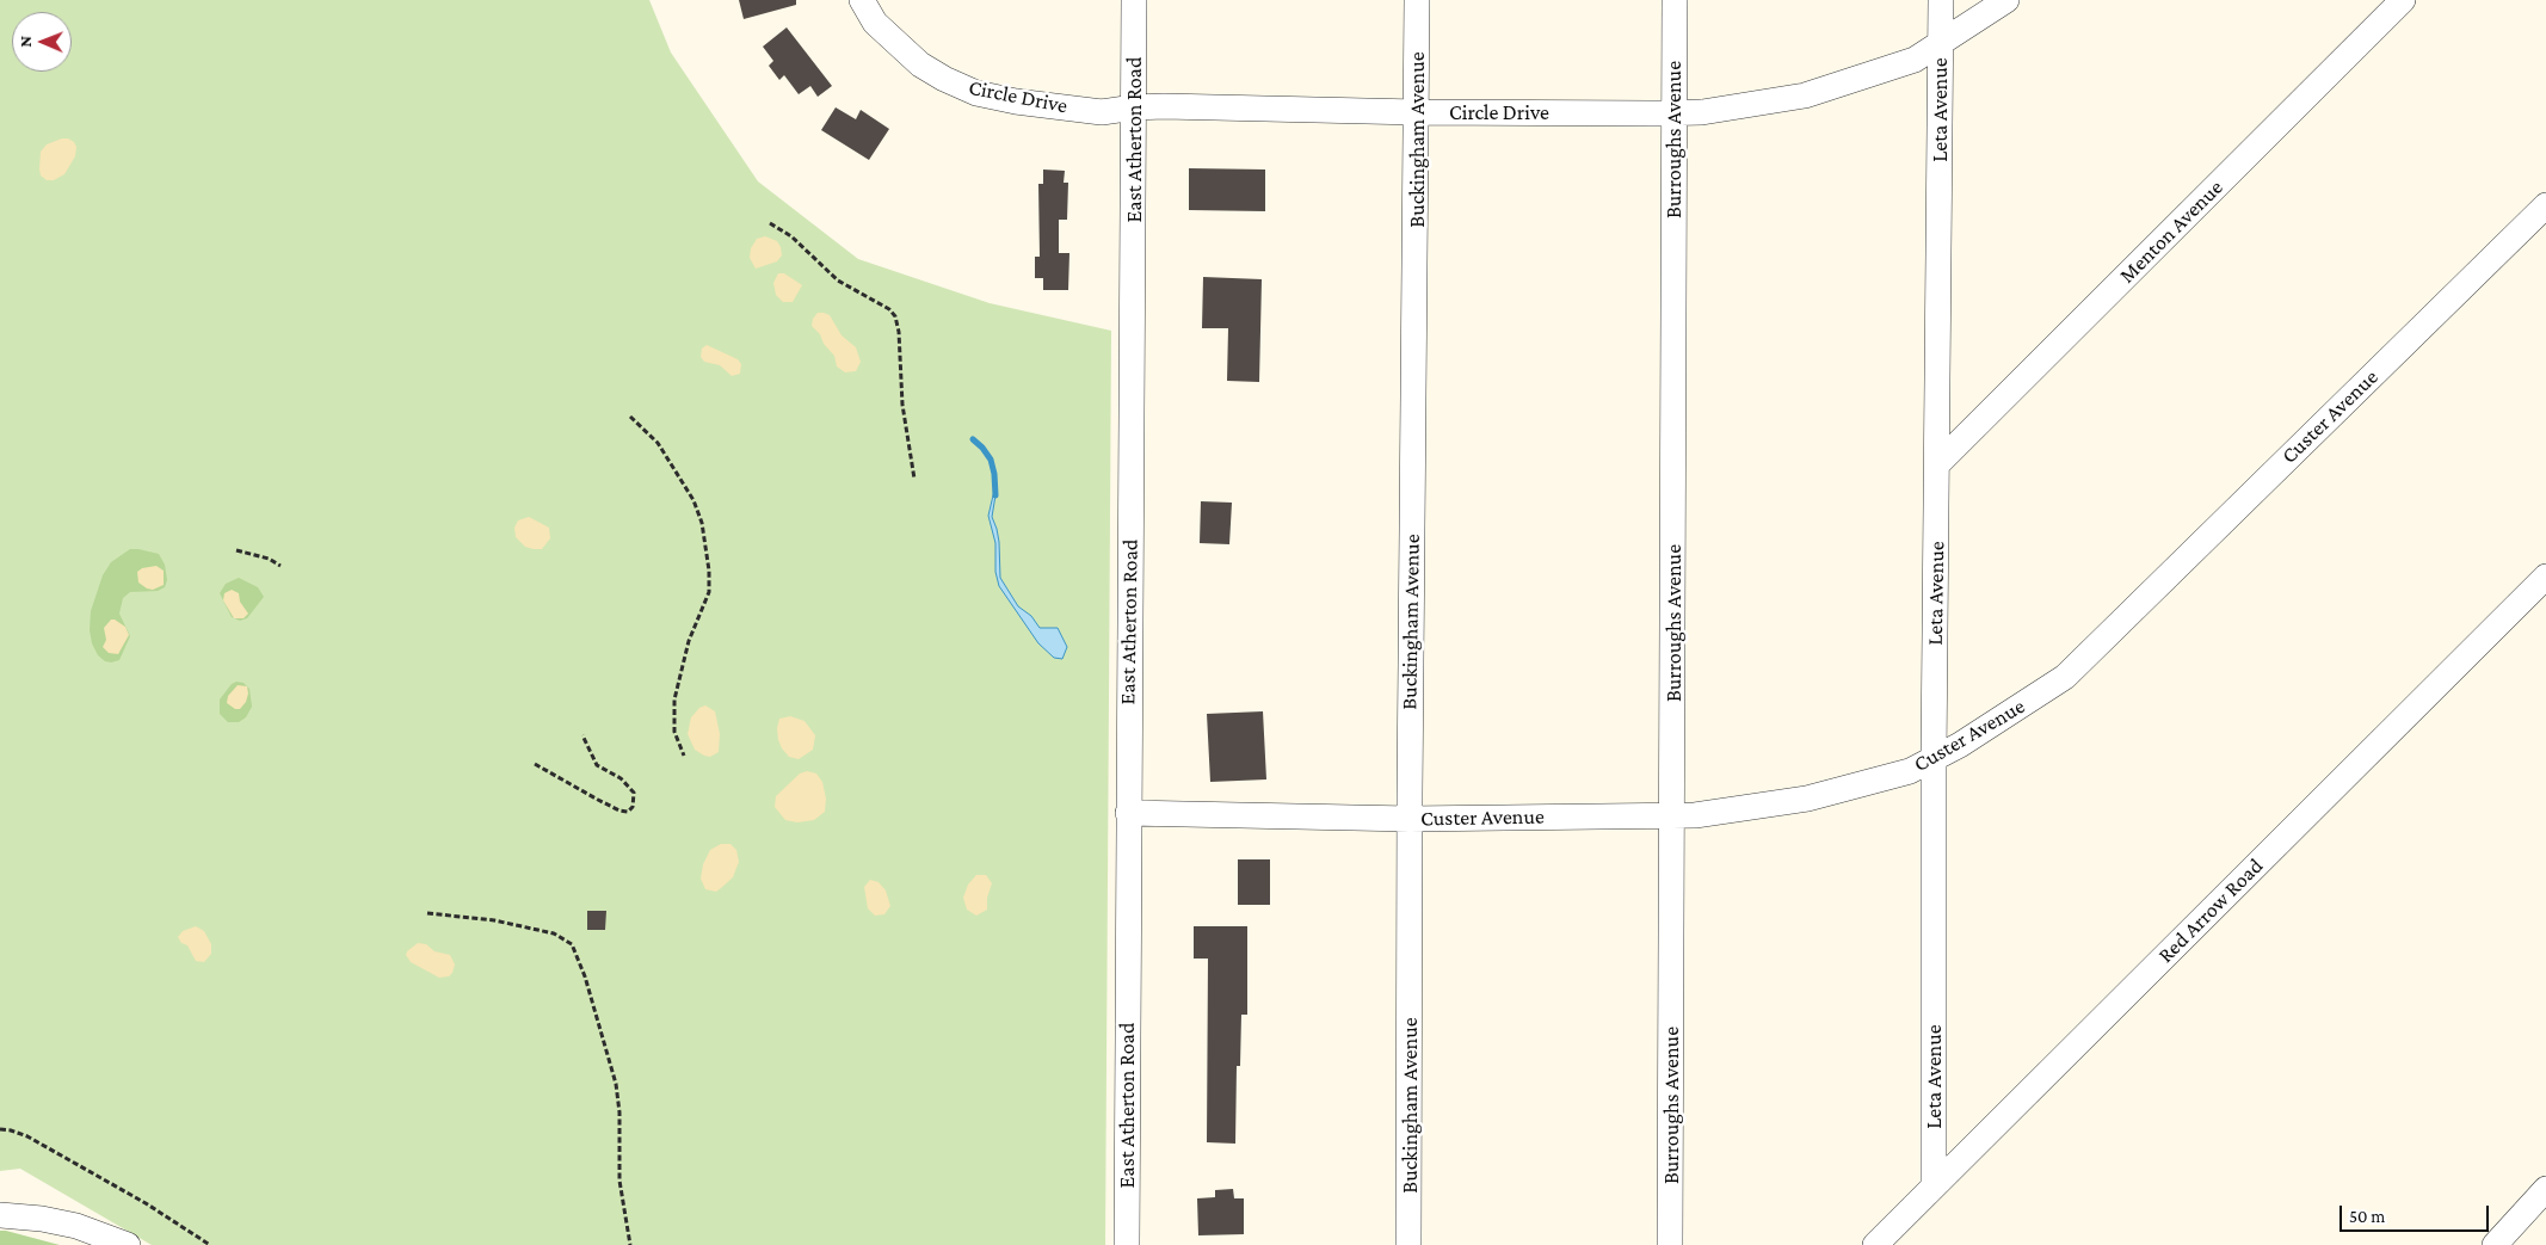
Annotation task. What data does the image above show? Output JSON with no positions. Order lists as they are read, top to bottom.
{
  "streets": {
    "street": [
      "Circle Drive",
      "Leta Avenue",
      "East Atherton Road",
      "Buckingham Avenue",
      "Burroughs Avenue",
      "Menton Avenue",
      "Custer Avenue",
      "Red Arrow Road"
    ]
  },
  "crossings": [
    ["Circle Drive", "Leta Avenue"],
    ["Circle Drive", "East Atherton Road"],
    ["Circle Drive", "Buckingham Avenue"],
    ["Circle Drive", "Burroughs Avenue"],
    ["Leta Avenue", "Menton Avenue"],
    ["Leta Avenue", "Custer Avenue"],
    ["Leta Avenue", "Red Arrow Road"],
    ["East Atherton Road", "Custer Avenue"],
    ["Buckingham Avenue", "Custer Avenue"],
    ["Burroughs Avenue", "Custer Avenue"]
  ],
  "scale_bar": "50 m",
  "north": "left"
}
